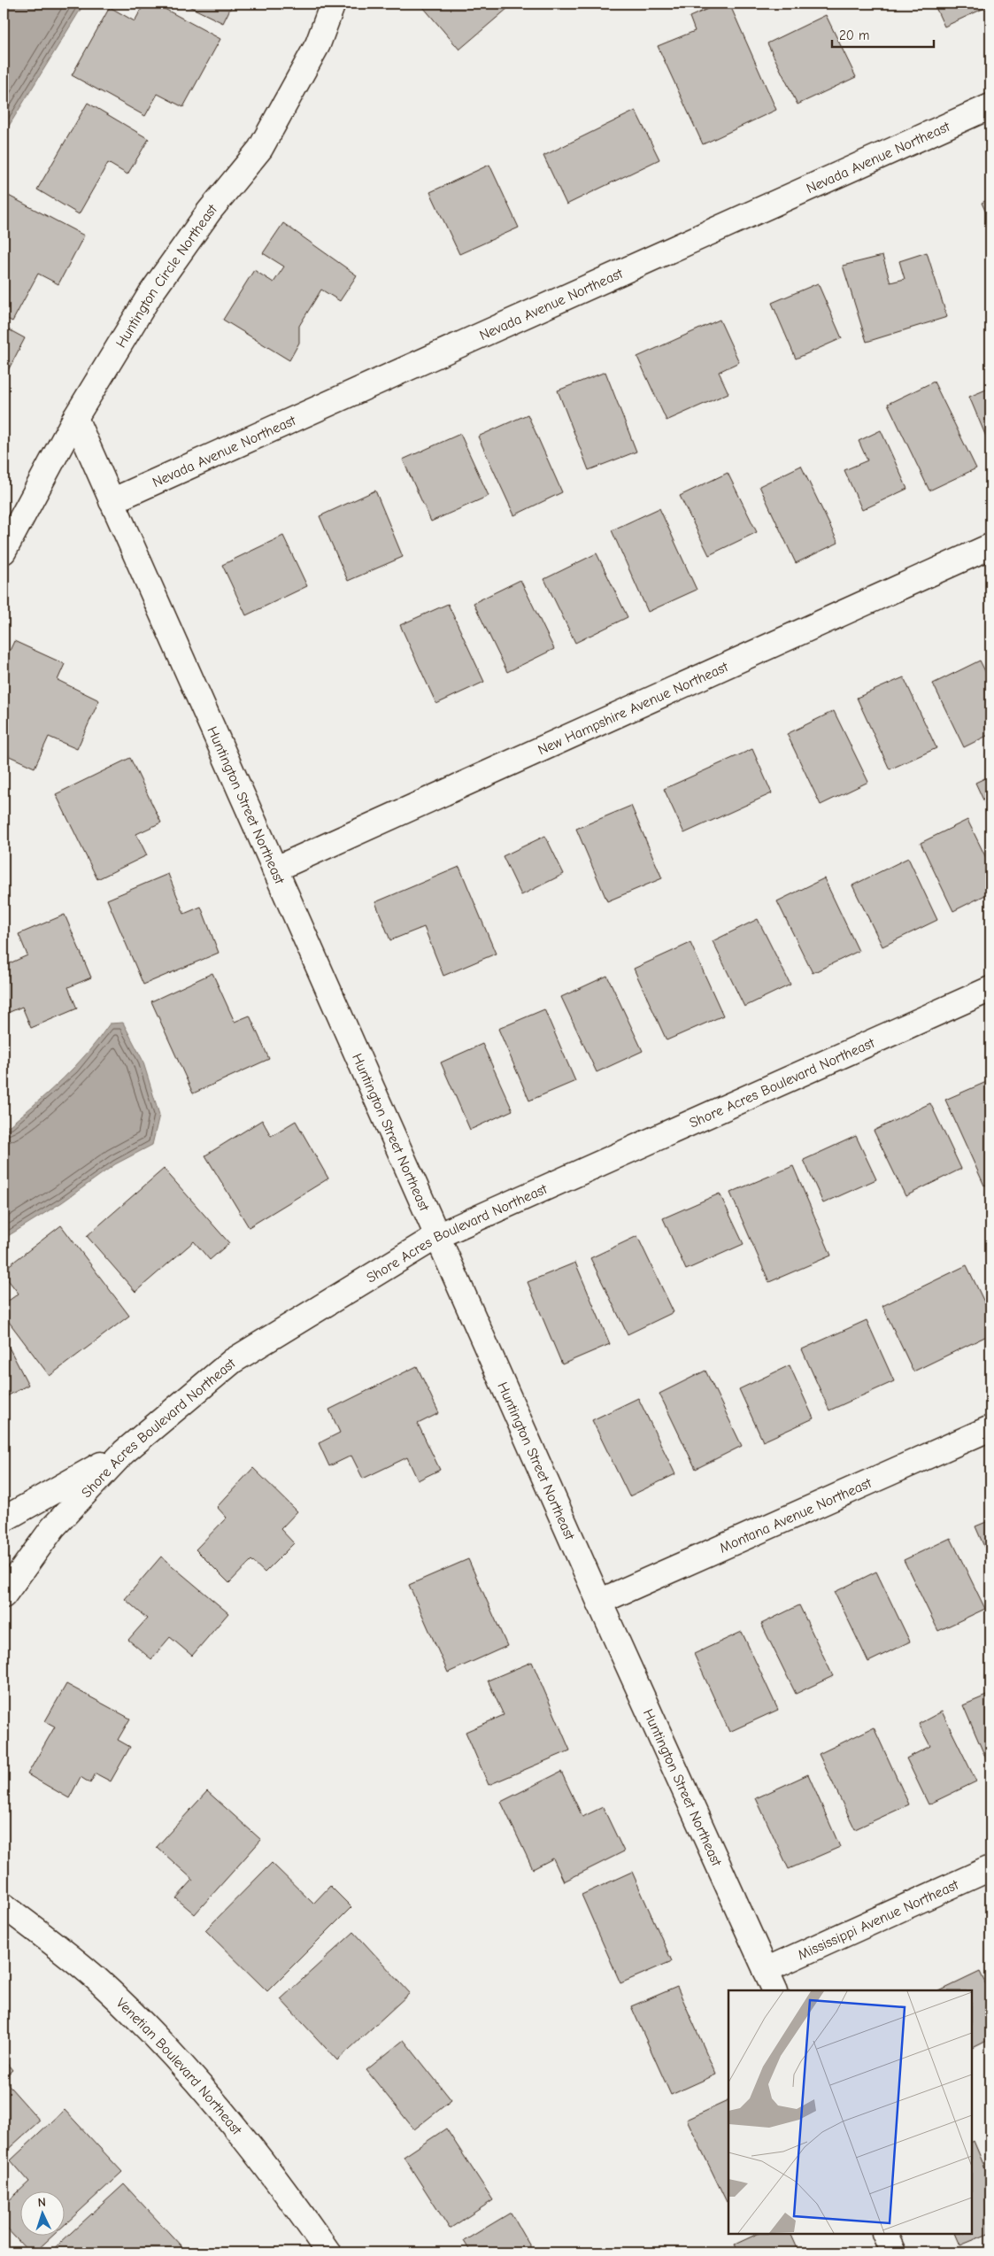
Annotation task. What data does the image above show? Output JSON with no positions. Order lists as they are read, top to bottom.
{
  "streets": {
    "street": [
      "Nevada Avenue Northeast",
      "Huntington Circle Northeast",
      "New Hampshire Avenue Northeast",
      "Huntington Street Northeast",
      "Shore Acres Boulevard Northeast",
      "Montana Avenue Northeast",
      "Mississippi Avenue Northeast",
      "Venetian Boulevard Northeast"
    ]
  },
  "crossings": [
    ["Nevada Avenue Northeast", "Huntington Street Northeast"],
    ["Huntington Circle Northeast", "Huntington Street Northeast"],
    ["New Hampshire Avenue Northeast", "Huntington Street Northeast"],
    ["Huntington Street Northeast", "Shore Acres Boulevard Northeast"],
    ["Huntington Street Northeast", "Montana Avenue Northeast"],
    ["Huntington Street Northeast", "Mississippi Avenue Northeast"]
  ],
  "scale_bar": "20 m",
  "north": "top"
}
